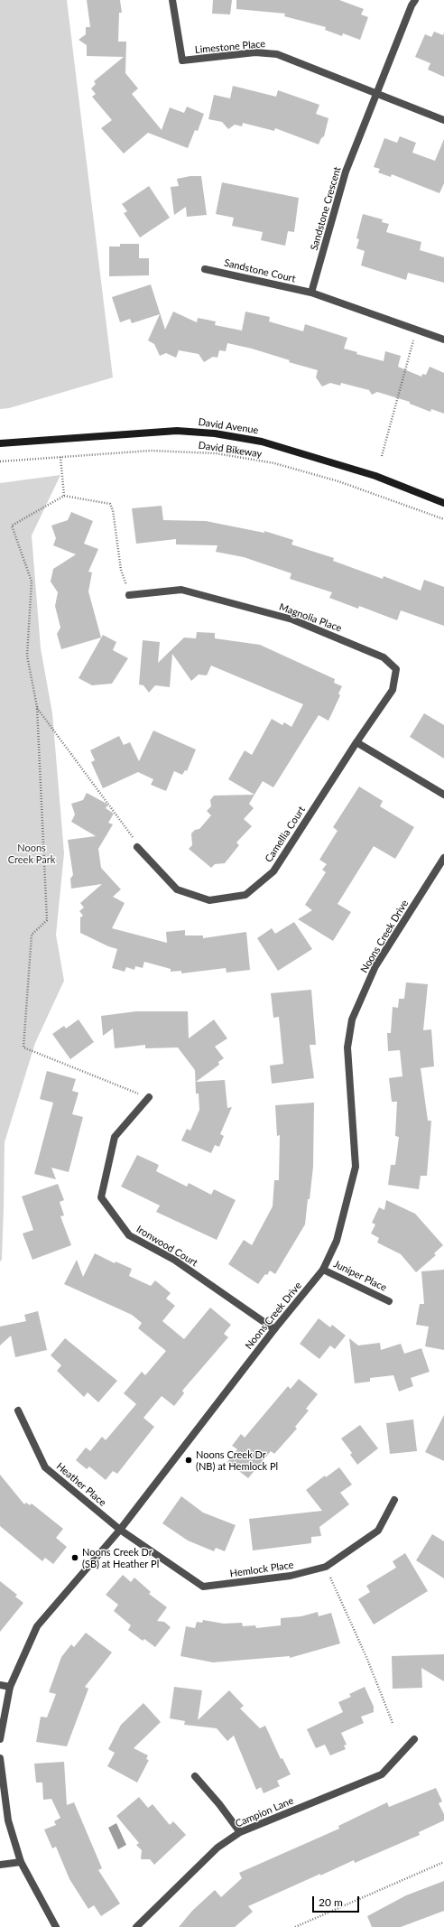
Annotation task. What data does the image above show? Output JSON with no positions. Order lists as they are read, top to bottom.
{
  "streets": {
    "main road": ["David Avenue"],
    "street": [
      "Limestone Place",
      "Sandstone Crescent",
      "Sandstone Court",
      "Magnolia Place",
      "Camellia Court",
      "Noons Creek Drive",
      "Ironwood Court",
      "Juniper Place",
      "Heather Place",
      "Hemlock Place",
      "Campion Lane"
    ],
    "path": ["David Bikeway"]
  },
  "crossings": [
    ["Limestone Place", "Sandstone Crescent"],
    ["Sandstone Crescent", "Sandstone Court"],
    ["Magnolia Place", "Camellia Court"],
    ["Noons Creek Drive", "Ironwood Court"],
    ["Noons Creek Drive", "Juniper Place"],
    ["Noons Creek Drive", "Heather Place"],
    ["Noons Creek Drive", "Hemlock Place"],
    ["Heather Place", "Hemlock Place"]
  ],
  "parks": ["Noons Creek Park"],
  "places": ["Noons Creek Dr (NB) at Hemlock Pl", "Noons Creek Dr (SB) at Heather Pl"],
  "scale_bar": "20 m"
}
